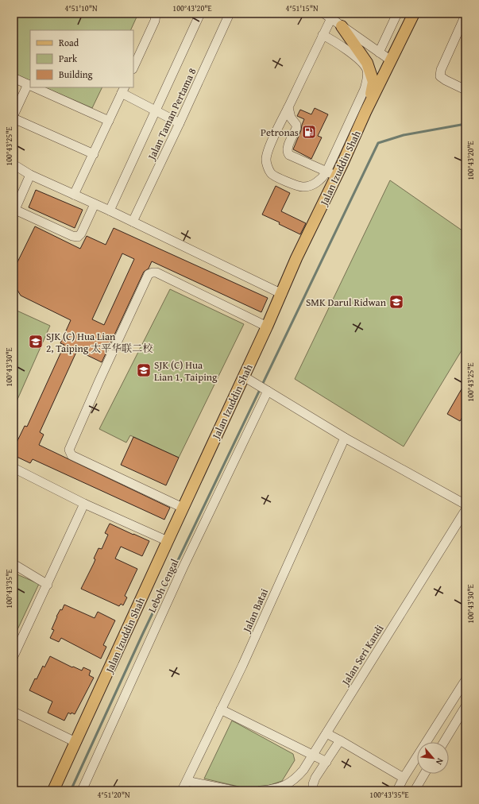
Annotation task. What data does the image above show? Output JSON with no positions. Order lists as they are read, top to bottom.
{
  "streets": {
    "main road": ["Jalan Izuddin Shah"],
    "street": [
      "Jalan Taman Pertama 8",
      "Leboh Cengal",
      "Jalan Batai",
      "Jalan Seri Kandi"
    ]
  },
  "places": {
    "fuel station": ["Petronas"],
    "school or university": ["SMK Darul Ridwan", "SJK (C) Hua Lian 2, Taiping 太平华联二校", "SJK (C) Hua Lian 1, Taiping"]
  },
  "legend": ["Road", "Park", "Building"],
  "north": "bottom right",
  "coordinates": [
    "4°51'10\"N",
    "100°43'20\"E",
    "4°51'15\"N",
    "100°43'25\"E",
    "100°43'30\"E",
    "100°43'35\"E",
    "4°51'20\"N"
  ]
}
